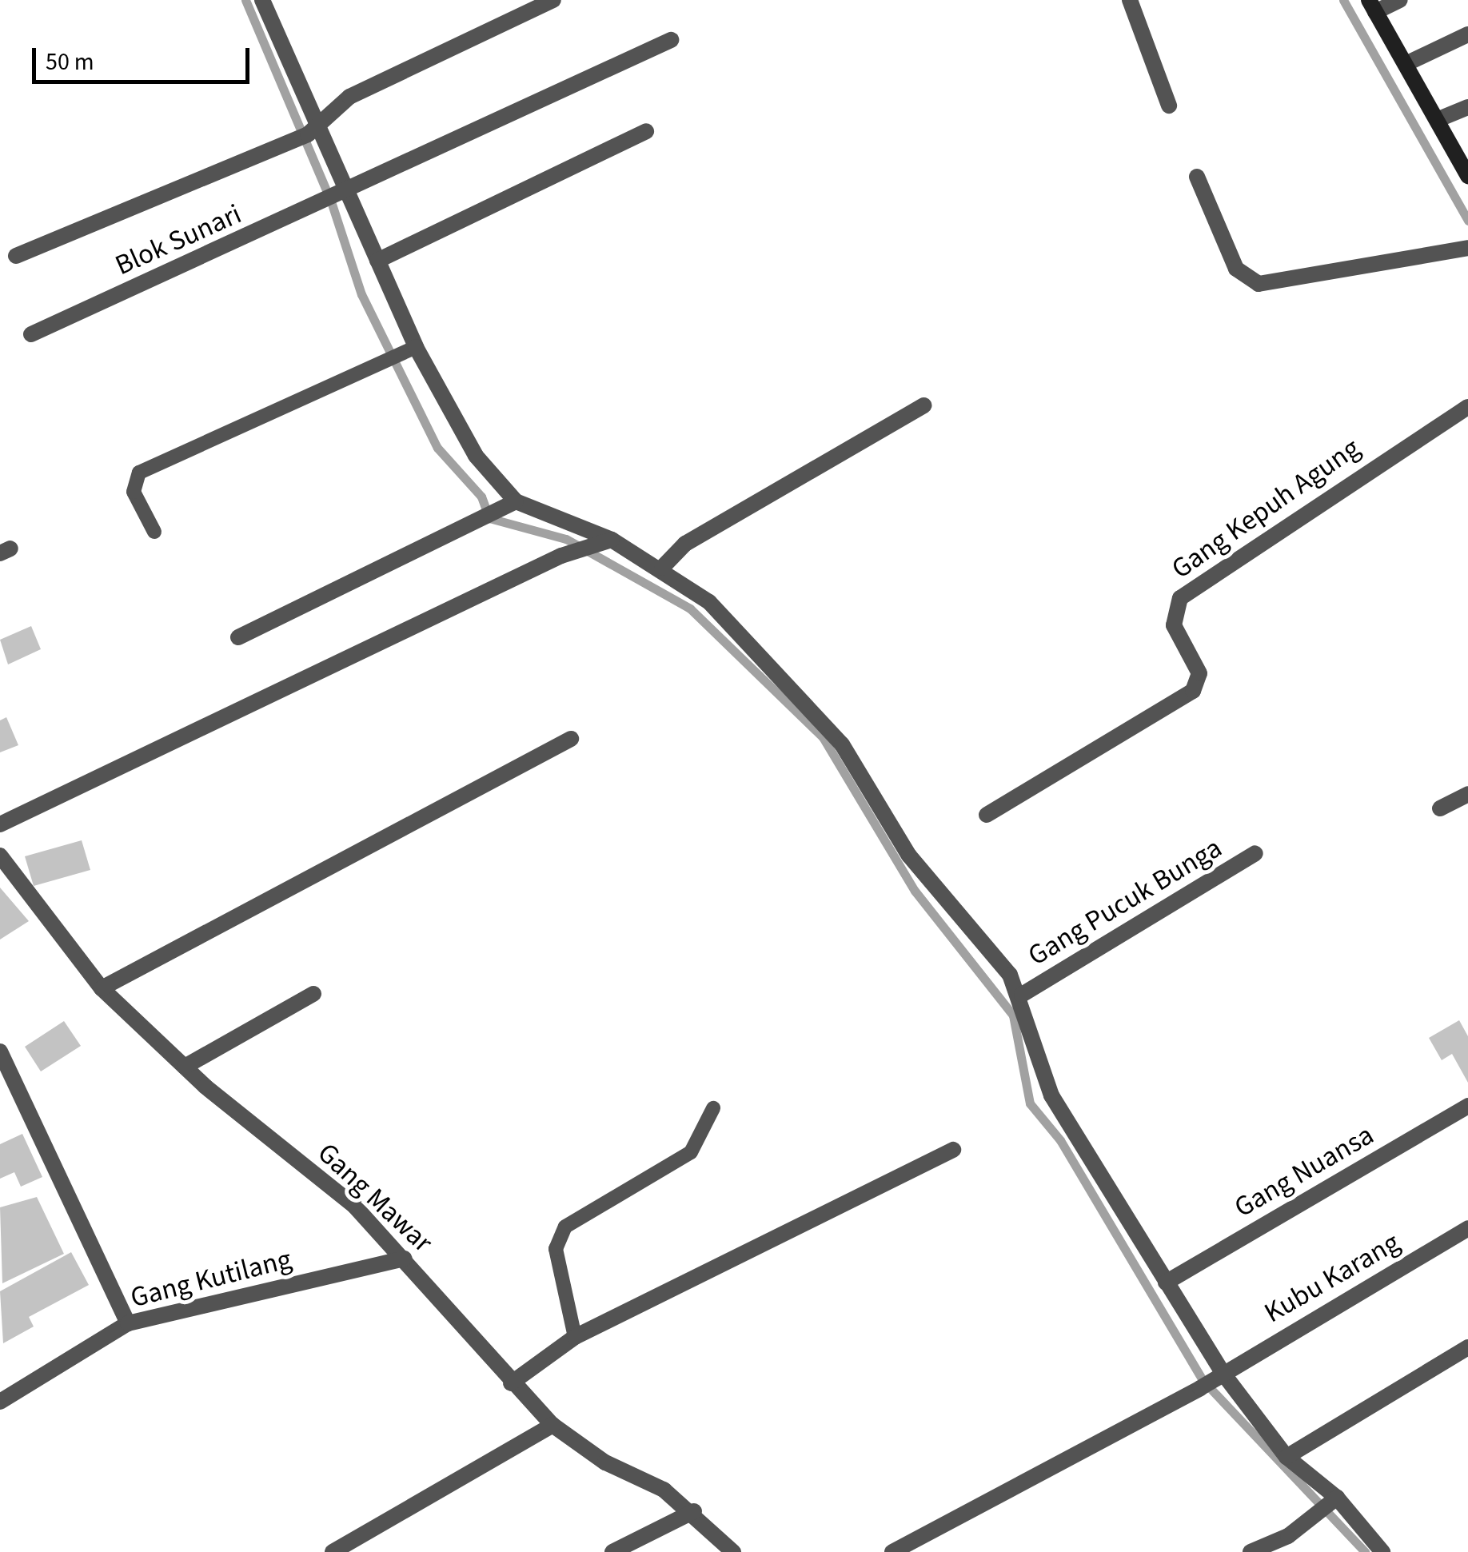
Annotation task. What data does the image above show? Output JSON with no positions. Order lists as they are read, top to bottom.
{
  "streets": {
    "street": [
      "Blok Sunari",
      "Gang Kepuh Agung",
      "Gang Pucuk Bunga",
      "Gang Nuansa",
      "Gang Mawar",
      "Kubu Karang",
      "Gang Kutilang"
    ]
  },
  "crossings": [
    ["Gang Mawar", "Gang Kutilang"]
  ],
  "scale_bar": "50 m"
}
